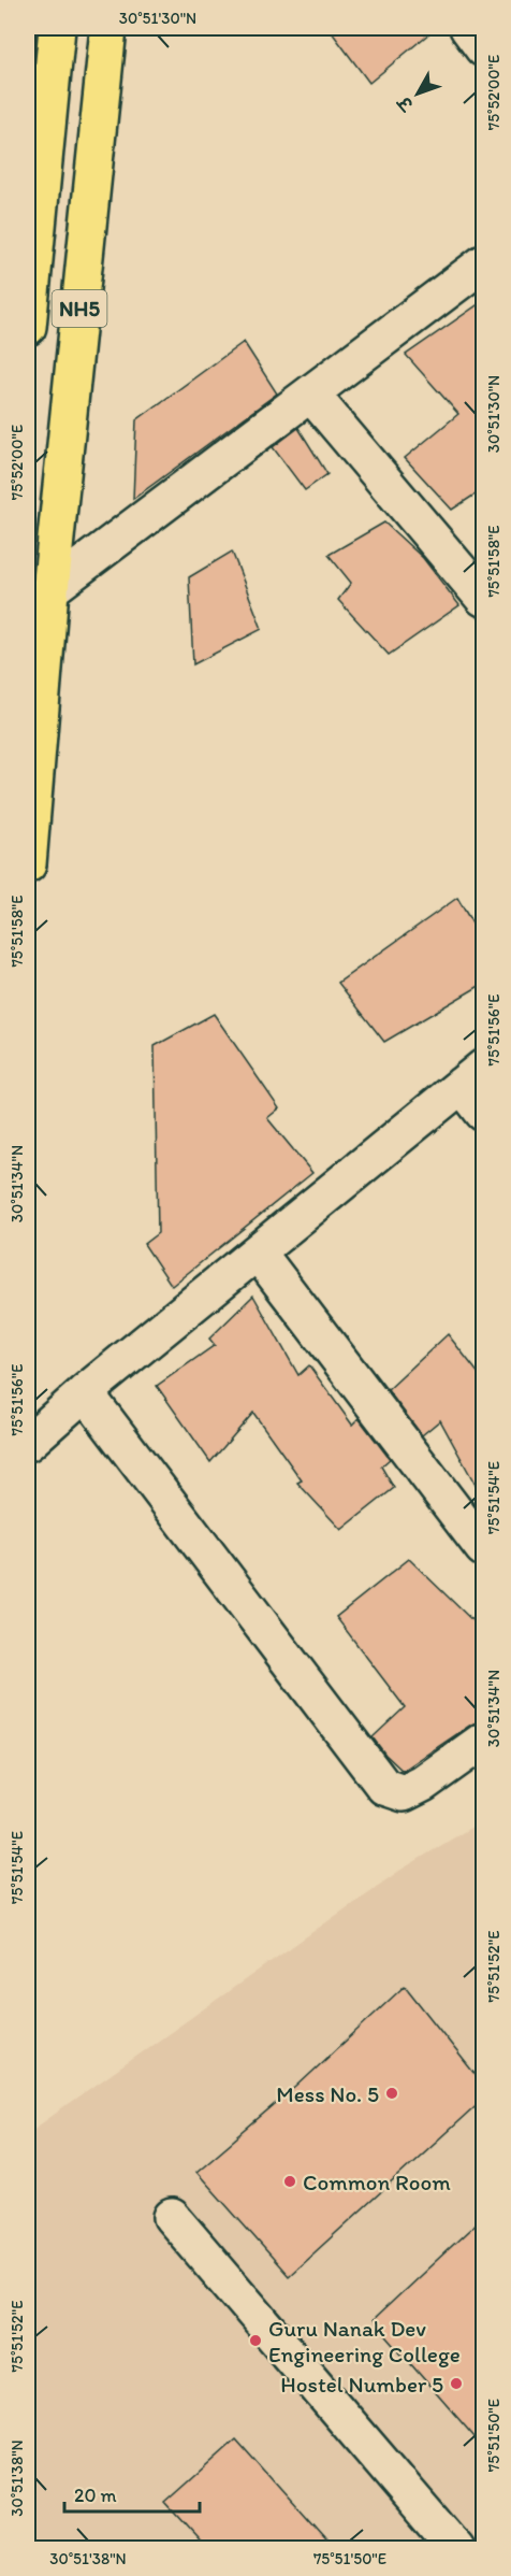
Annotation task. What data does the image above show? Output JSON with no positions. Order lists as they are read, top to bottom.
{
  "streets": {
    "highway": ["NH5"]
  },
  "places": [
    "Mess No. 5",
    "Common Room",
    "Guru Nanak Dev Engineering College",
    "Hostel Number 5"
  ],
  "scale_bar": "20 m",
  "north": "bottom left",
  "coordinates": [
    "30°51'30\"N",
    "75°52'00\"E",
    "75°51'58\"E",
    "75°51'56\"E",
    "30°51'34\"N",
    "75°51'54\"E",
    "75°51'52\"E",
    "75°51'50\"E",
    "30°51'38\"N"
  ]
}
